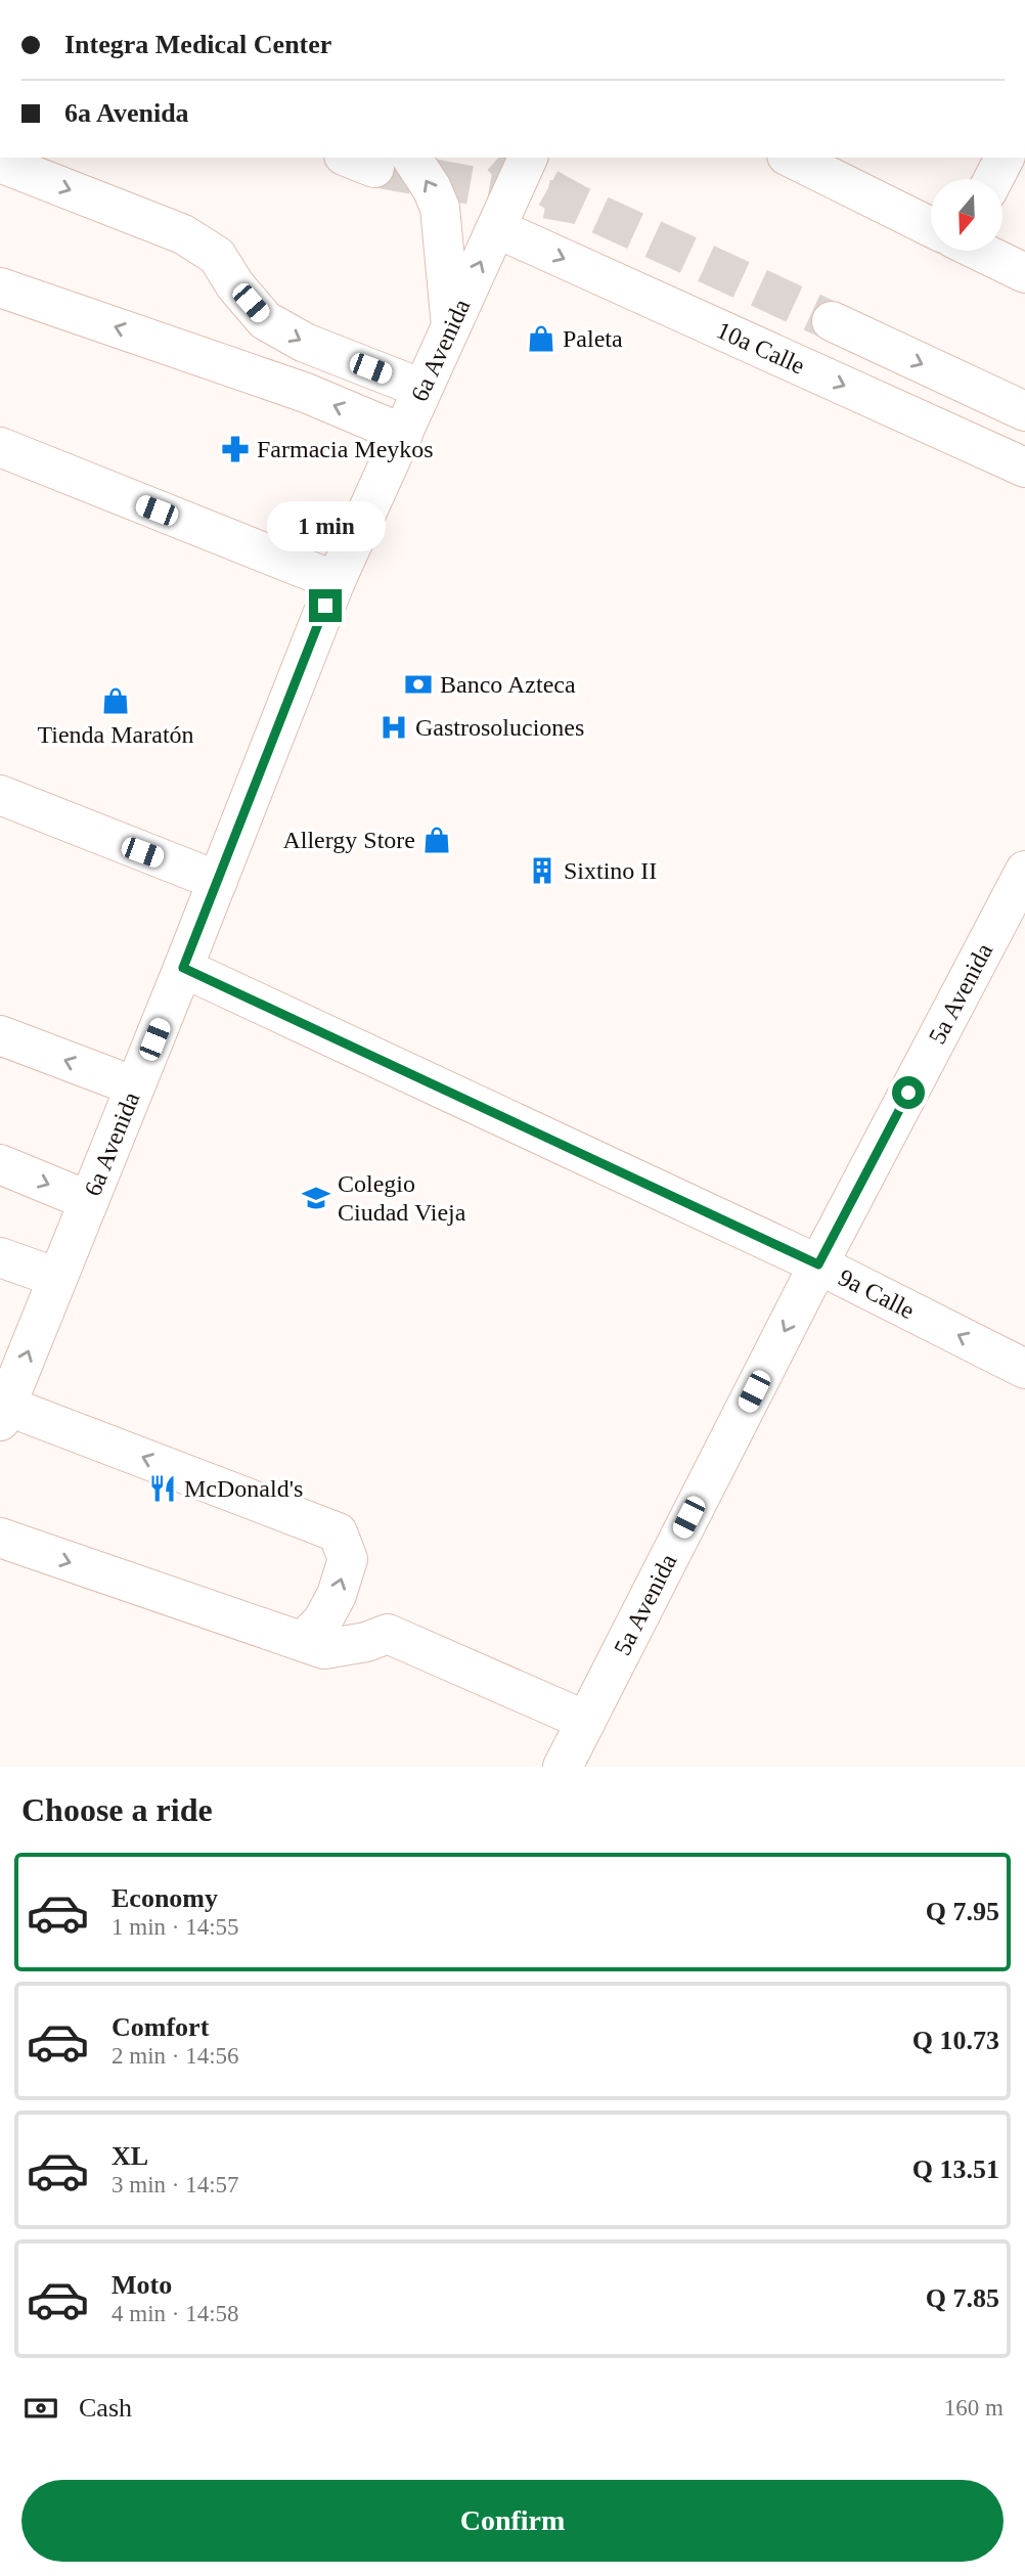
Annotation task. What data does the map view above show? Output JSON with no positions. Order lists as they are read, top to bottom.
{
  "streets": {
    "main road": [
      "10a Calle",
      "6a Avenida",
      "5a Avenida",
      "9a Calle"
    ]
  },
  "crossings": [
    ["10a Calle", "6a Avenida"],
    ["6a Avenida", "9a Calle"],
    ["5a Avenida", "9a Calle"]
  ],
  "one_way": ["5a Avenida"],
  "places": {
    "shop": ["Paleta", "Tienda Maratón", "Allergy Store"],
    "pharmacy": ["Farmacia Meykos"],
    "bank": ["Banco Azteca"],
    "hospital": ["Gastrosoluciones"],
    "building": ["Sixtino II"],
    "school or university": ["Colegio Ciudad Vieja"],
    "restaurant": ["McDonald's"]
  },
  "north": "bottom",
  "page": {
    "banner": ["Integra Medical Center", "6a Avenida"],
    "bubble": "1 min",
    "heading": "Choose a ride",
    "list": [
      {
        "name": "Economy",
        "note": "1 min · 14:55",
        "value": "Q 7.95"
      },
      {
        "name": "Comfort",
        "note": "2 min · 14:56",
        "value": "Q 10.73"
      },
      {
        "name": "XL",
        "note": "3 min · 14:57",
        "value": "Q 13.51"
      },
      {
        "name": "Moto",
        "note": "4 min · 14:58",
        "value": "Q 7.85"
      }
    ],
    "pay": ["Cash", "160 m"],
    "buttons": "Confirm"
  }
}
